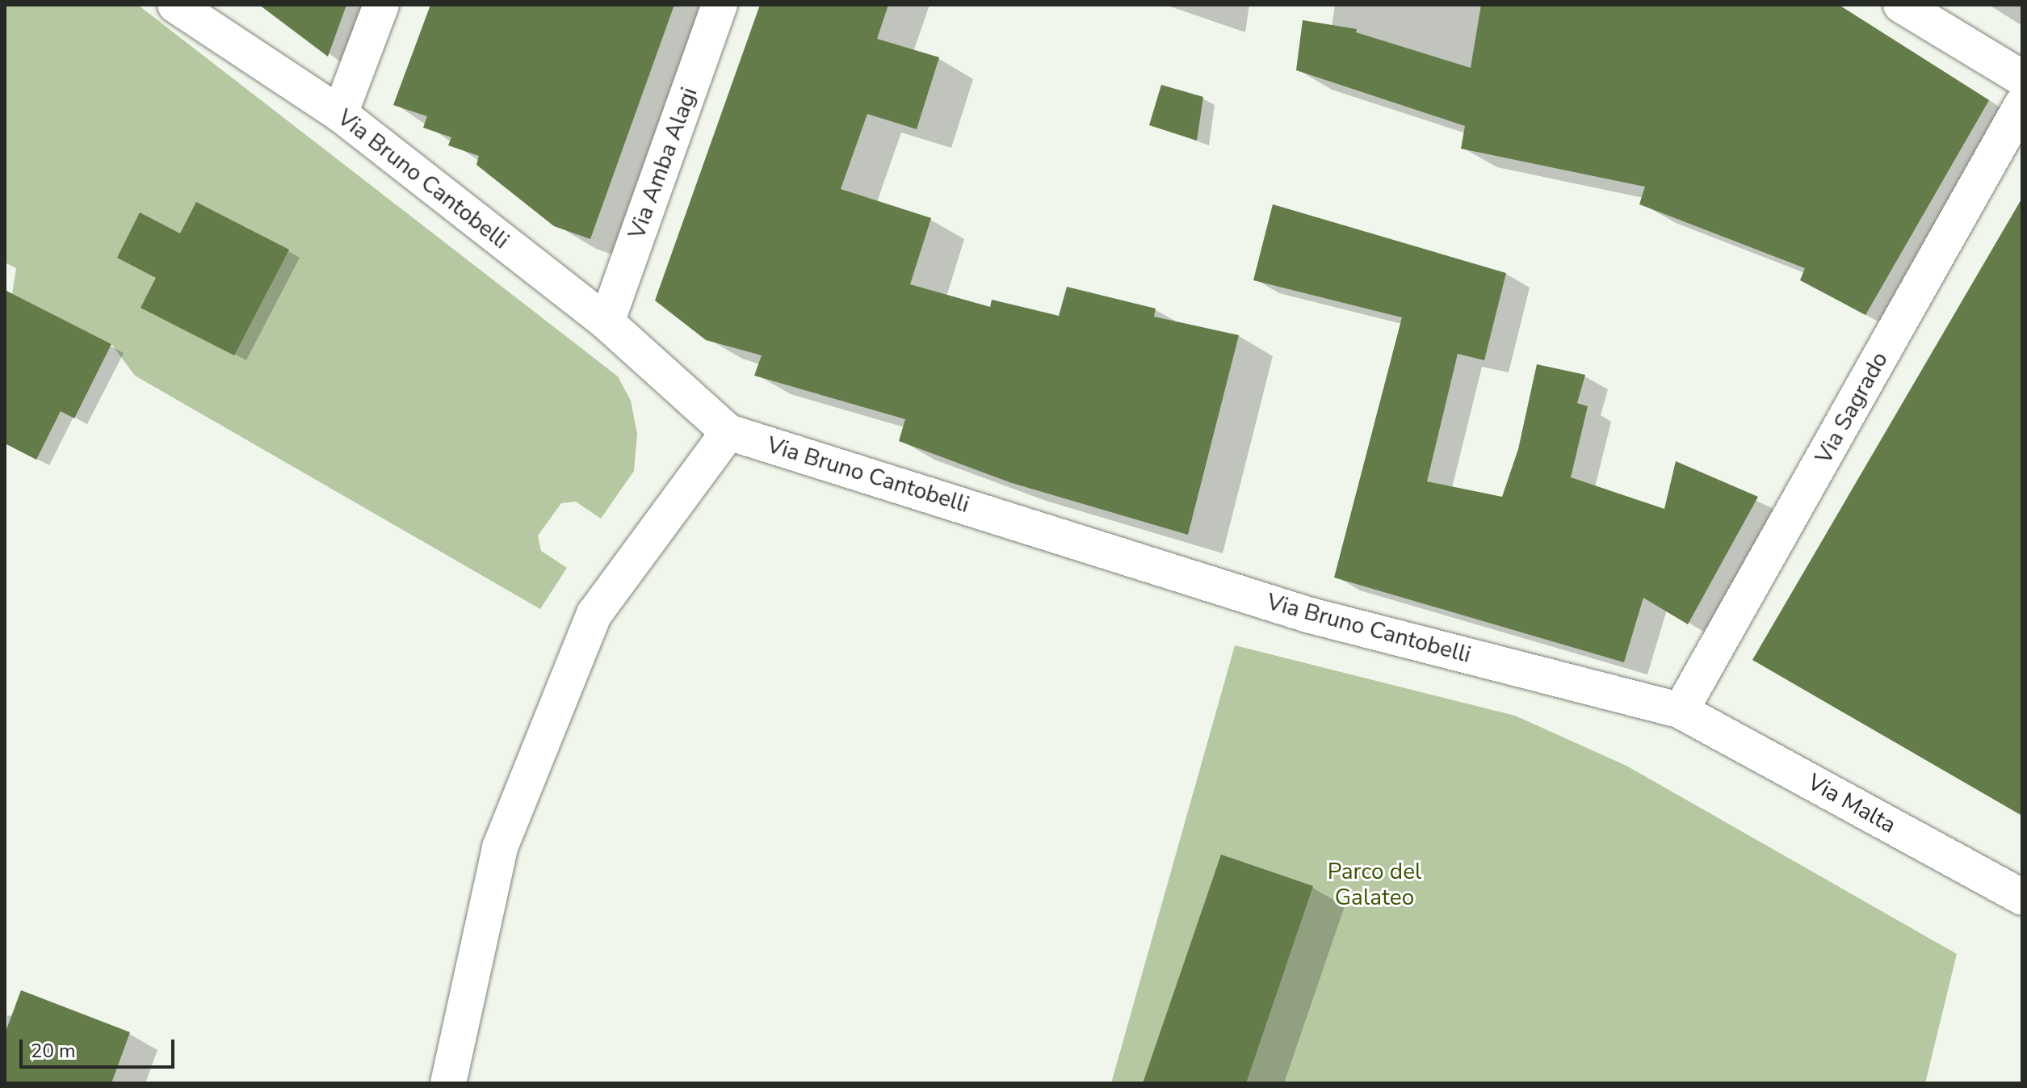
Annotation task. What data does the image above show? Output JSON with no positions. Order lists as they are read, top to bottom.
{
  "streets": {
    "street": [
      "Via Amba Alagi",
      "Via Bruno Cantobelli",
      "Via Sagrado",
      "Via Malta"
    ]
  },
  "crossings": [
    ["Via Amba Alagi", "Via Bruno Cantobelli"],
    ["Via Bruno Cantobelli", "Via Sagrado"],
    ["Via Bruno Cantobelli", "Via Malta"],
    ["Via Sagrado", "Via Malta"]
  ],
  "parks": ["Parco del Galateo"],
  "scale_bar": "20 m"
}
